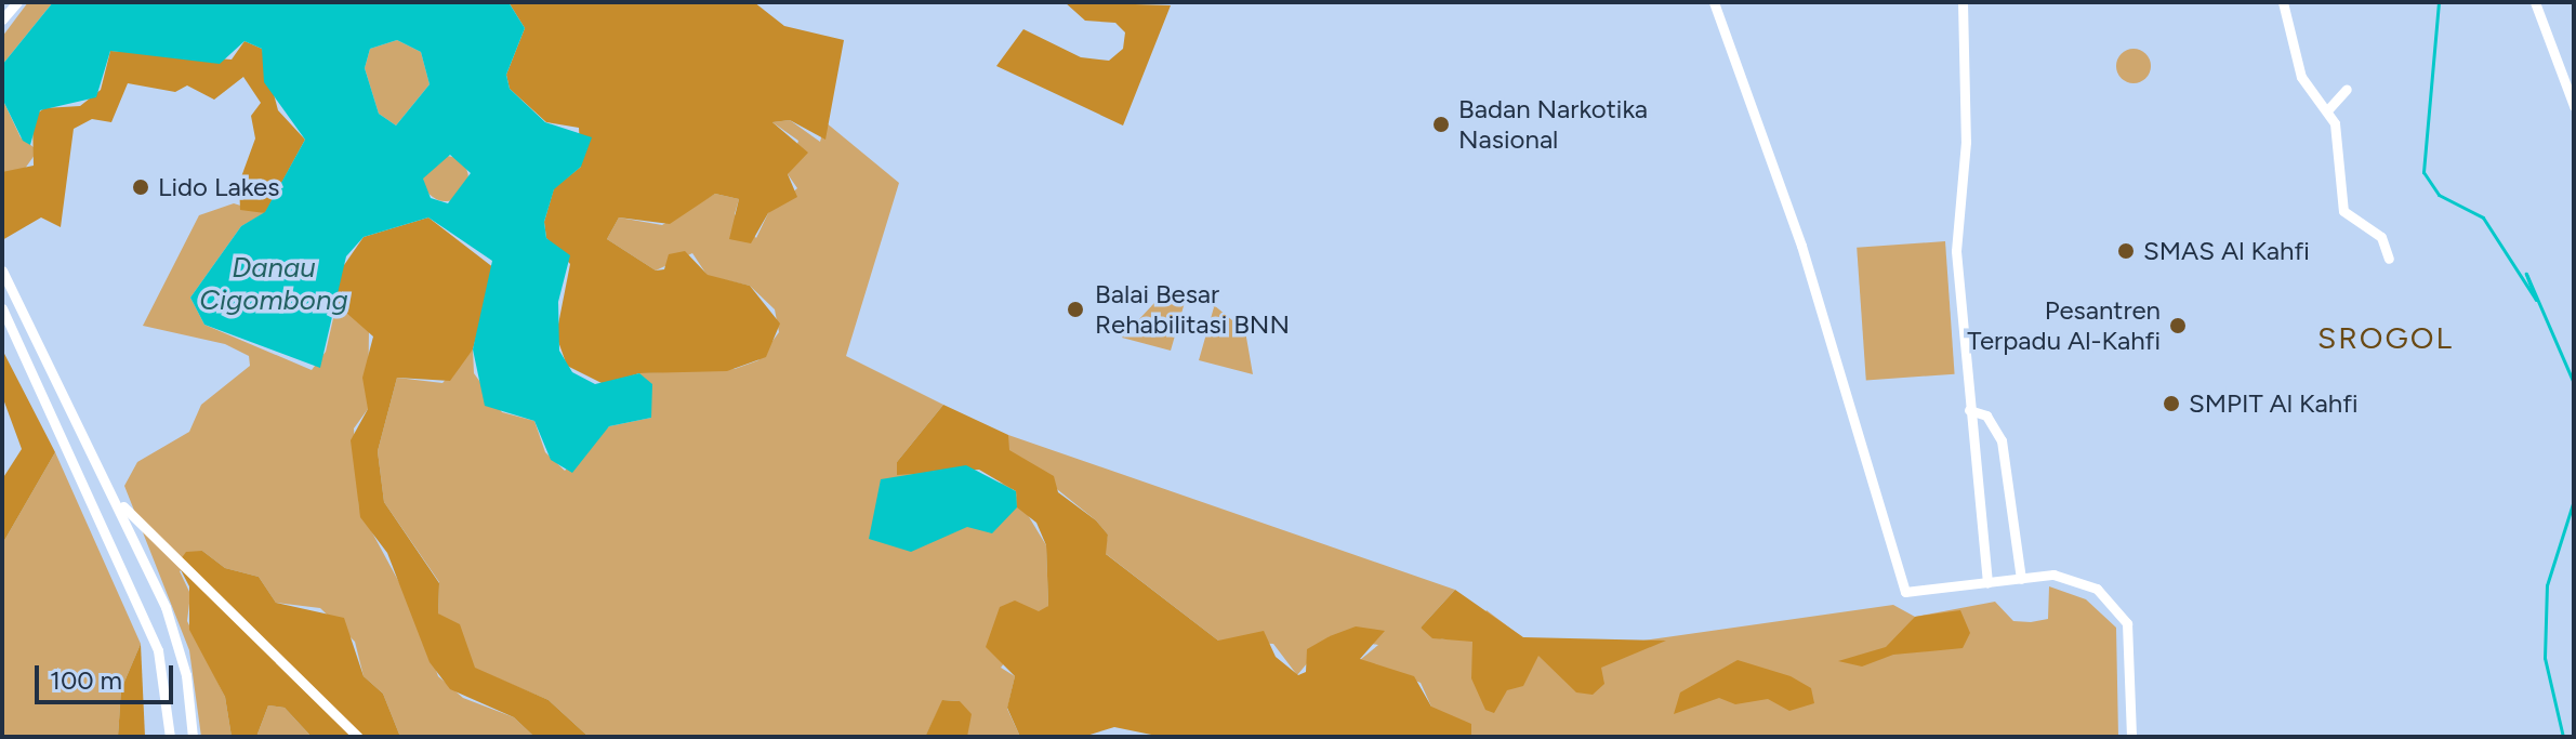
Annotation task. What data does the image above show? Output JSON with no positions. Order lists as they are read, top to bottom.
{
  "districts": ["SROGOL"],
  "water": ["Danau Cigombong"],
  "places": [
    "Badan Narkotika Nasional",
    "Lido Lakes",
    "SMAS Al Kahfi",
    "Balai Besar Rehabilitasi BNN",
    "Pesantren Terpadu Al-Kahfi",
    "SMPIT Al Kahfi"
  ],
  "scale_bar": "100 m"
}
